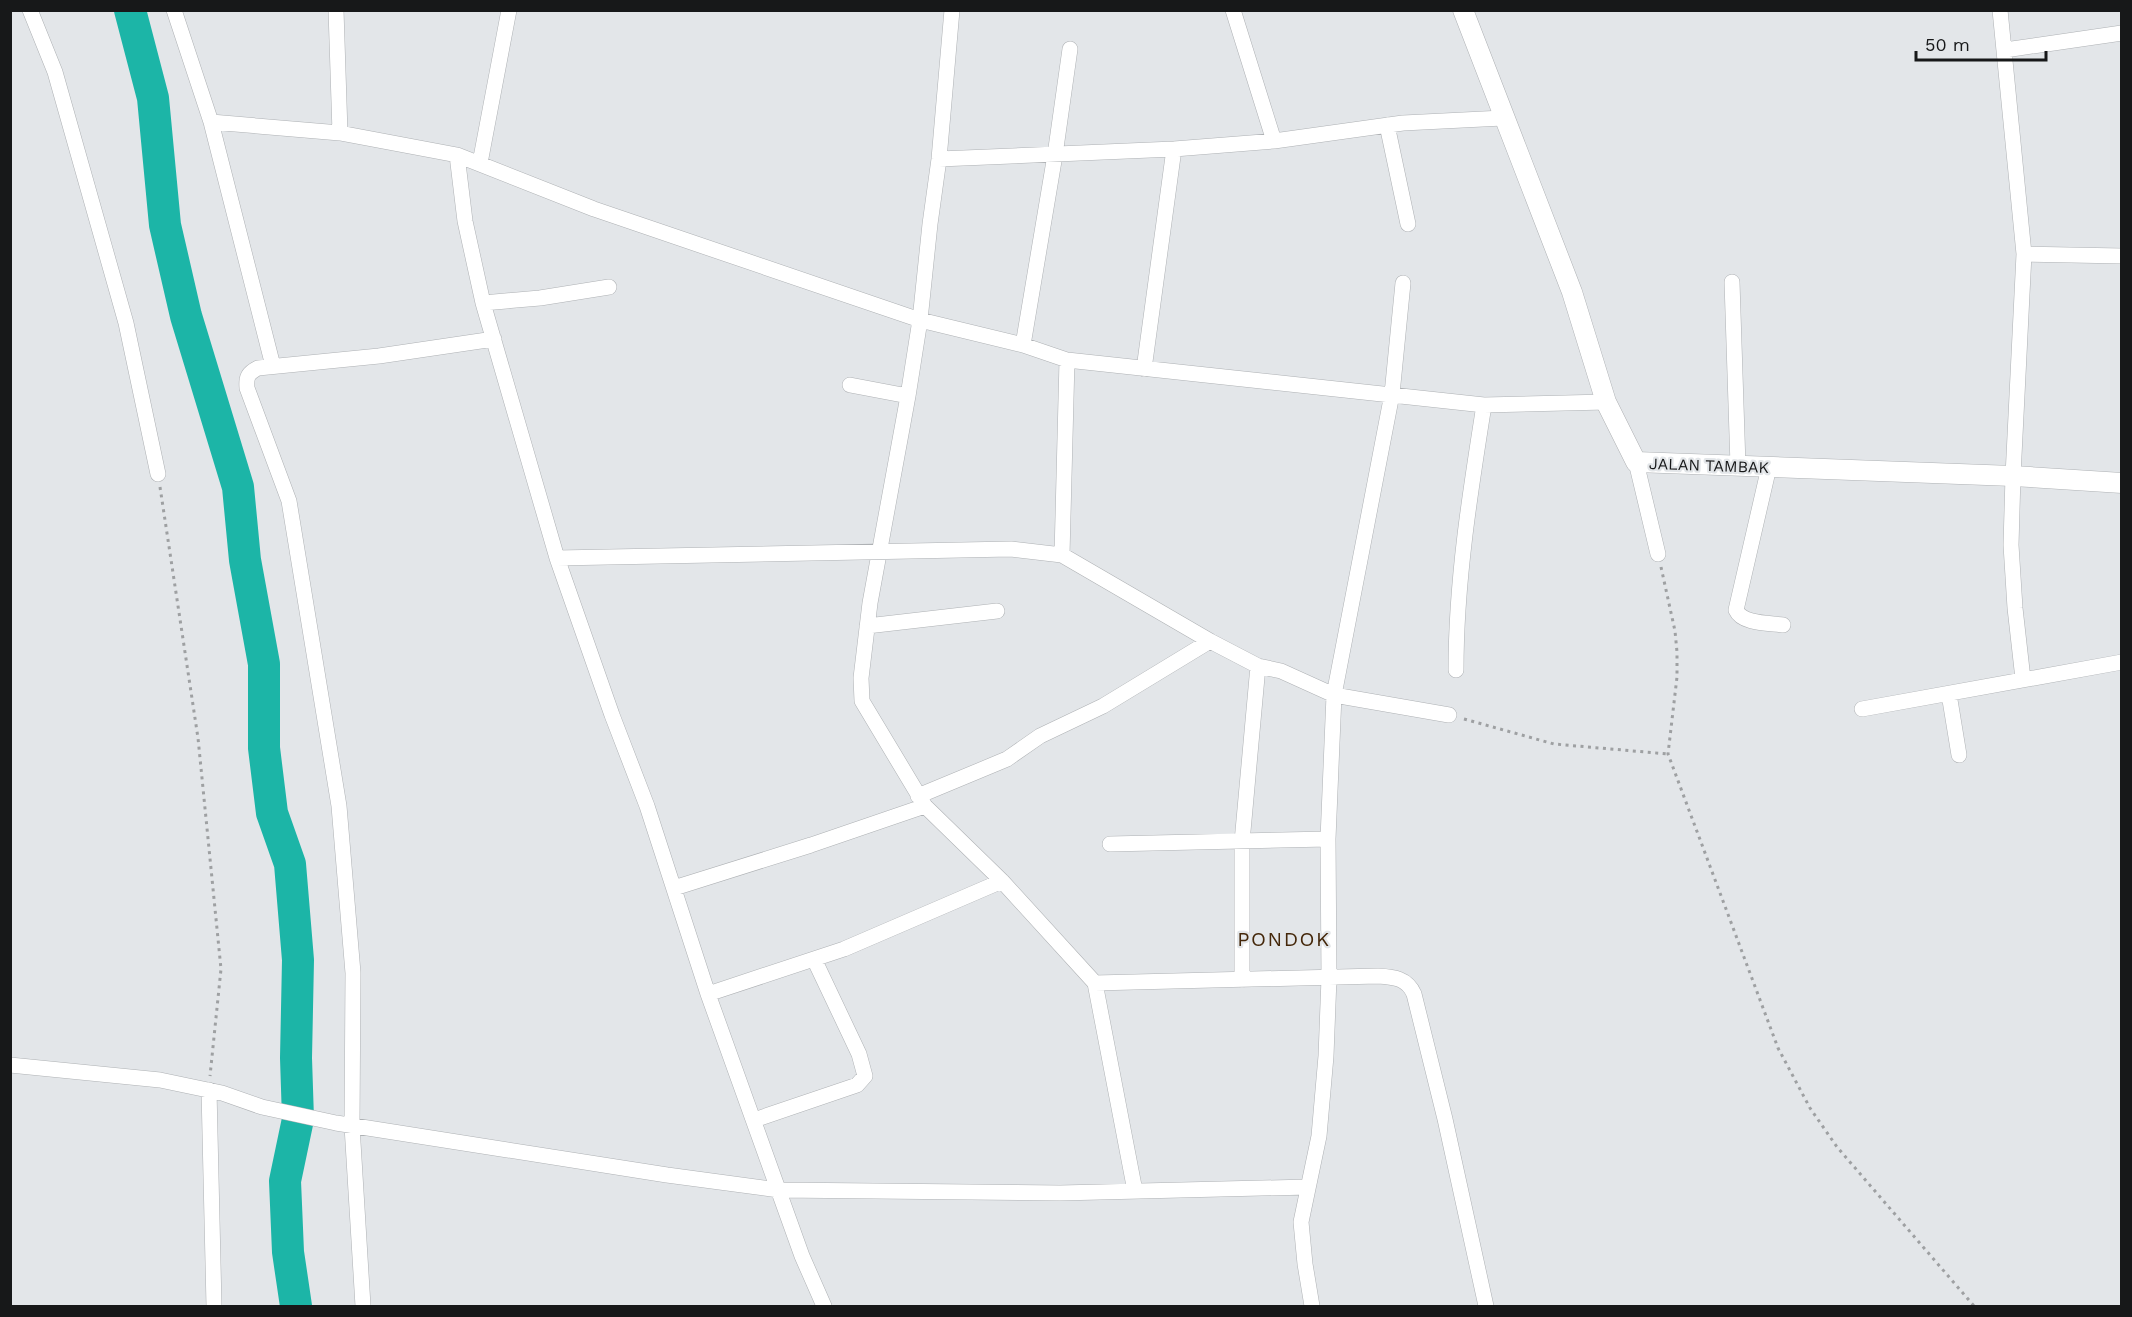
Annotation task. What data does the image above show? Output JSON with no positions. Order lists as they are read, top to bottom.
{
  "streets": {
    "street": ["JALAN TAMBAK"]
  },
  "districts": ["PONDOK"],
  "scale_bar": "50 m"
}
